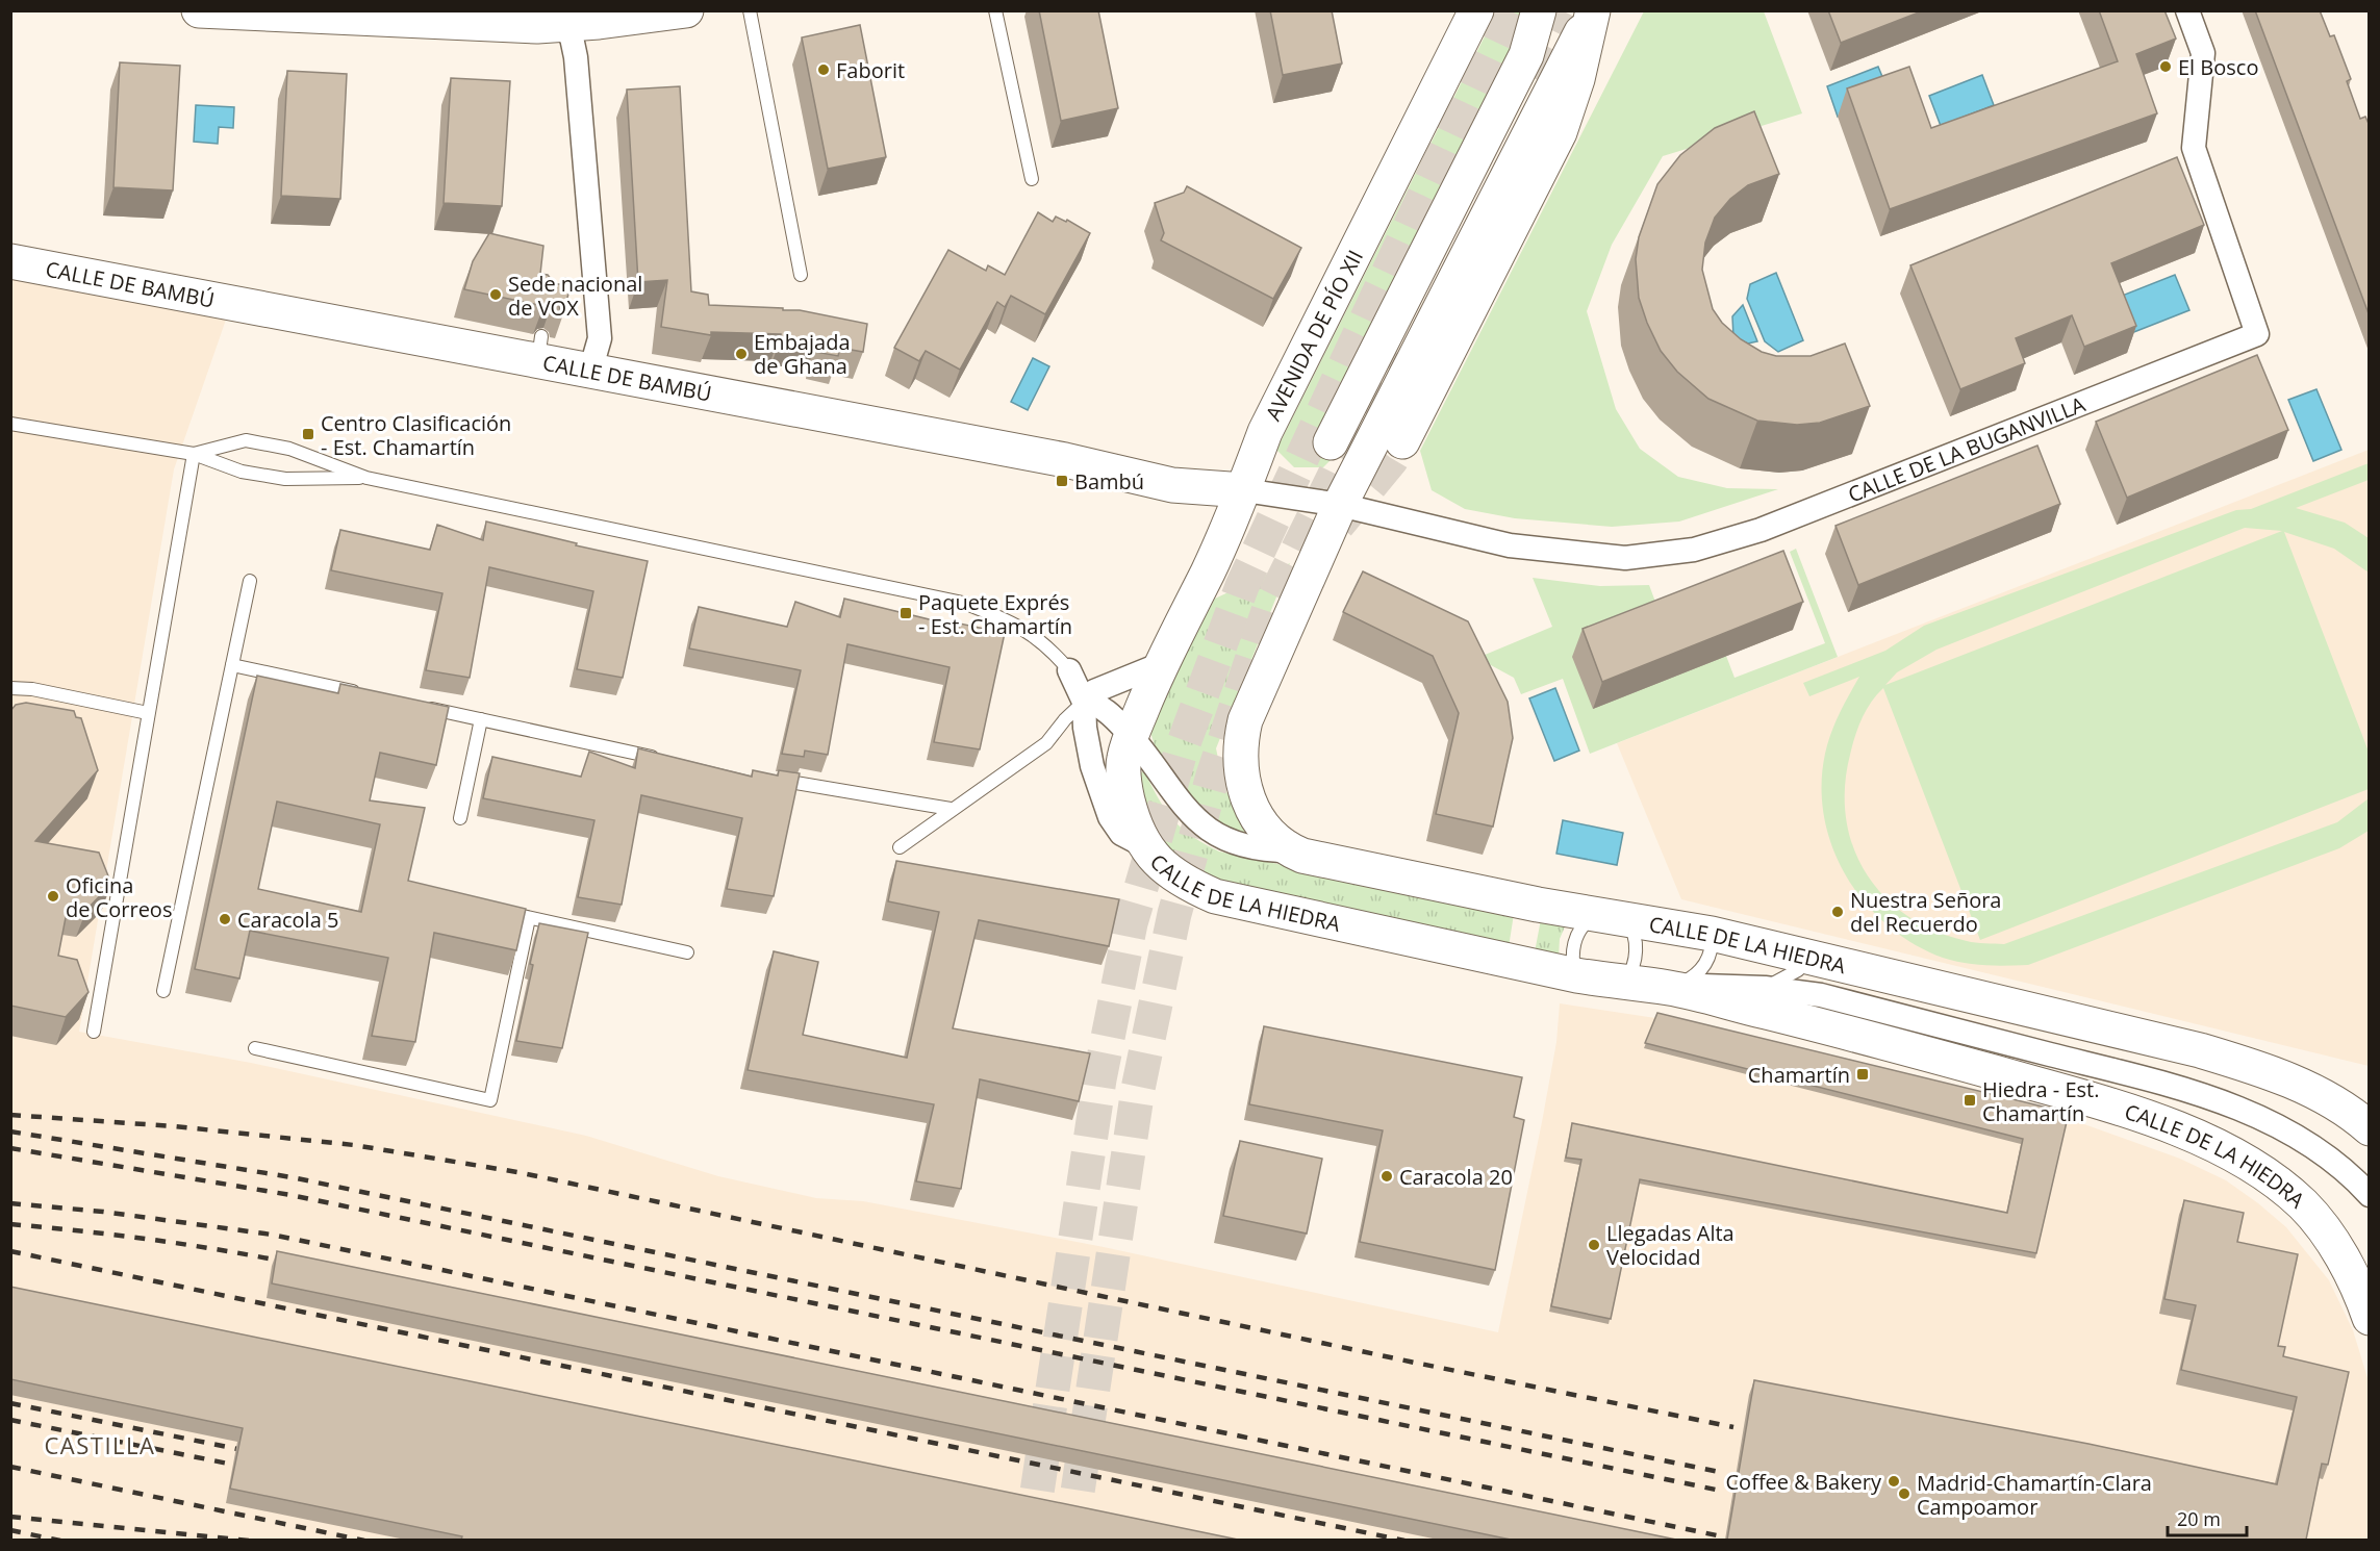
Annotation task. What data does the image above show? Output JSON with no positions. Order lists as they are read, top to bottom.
{
  "streets": {
    "main road": ["CALLE DE BAMBÚ", "AVENIDA DE PÍO XII", "CALLE DE LA HIEDRA"],
    "street": ["CALLE DE LA BUGANVILLA"]
  },
  "crossings": [
    ["CALLE DE BAMBÚ", "AVENIDA DE PÍO XII"],
    ["AVENIDA DE PÍO XII", "CALLE DE LA HIEDRA"],
    ["CALLE DE LA BUGANVILLA", "CALLE DE LA HIEDRA"]
  ],
  "districts": ["CASTILLA"],
  "places": {
    "other": [
      "El Bosco",
      "Faborit",
      "Sede nacional de VOX",
      "Embajada de Ghana",
      "Oficina de Correos",
      "Nuestra Señora del Recuerdo",
      "Caracola 5",
      "Caracola 20",
      "Llegadas Alta Velocidad",
      "Coffee & Bakery",
      "Madrid-Chamartín-Clara Campoamor"
    ],
    "transit": [
      "Centro Clasificación - Est. Chamartín",
      "Bambú",
      "Paquete Exprés - Est. Chamartín",
      "Chamartín",
      "Hiedra - Est. Chamartín"
    ]
  },
  "scale_bar": "20 m"
}
